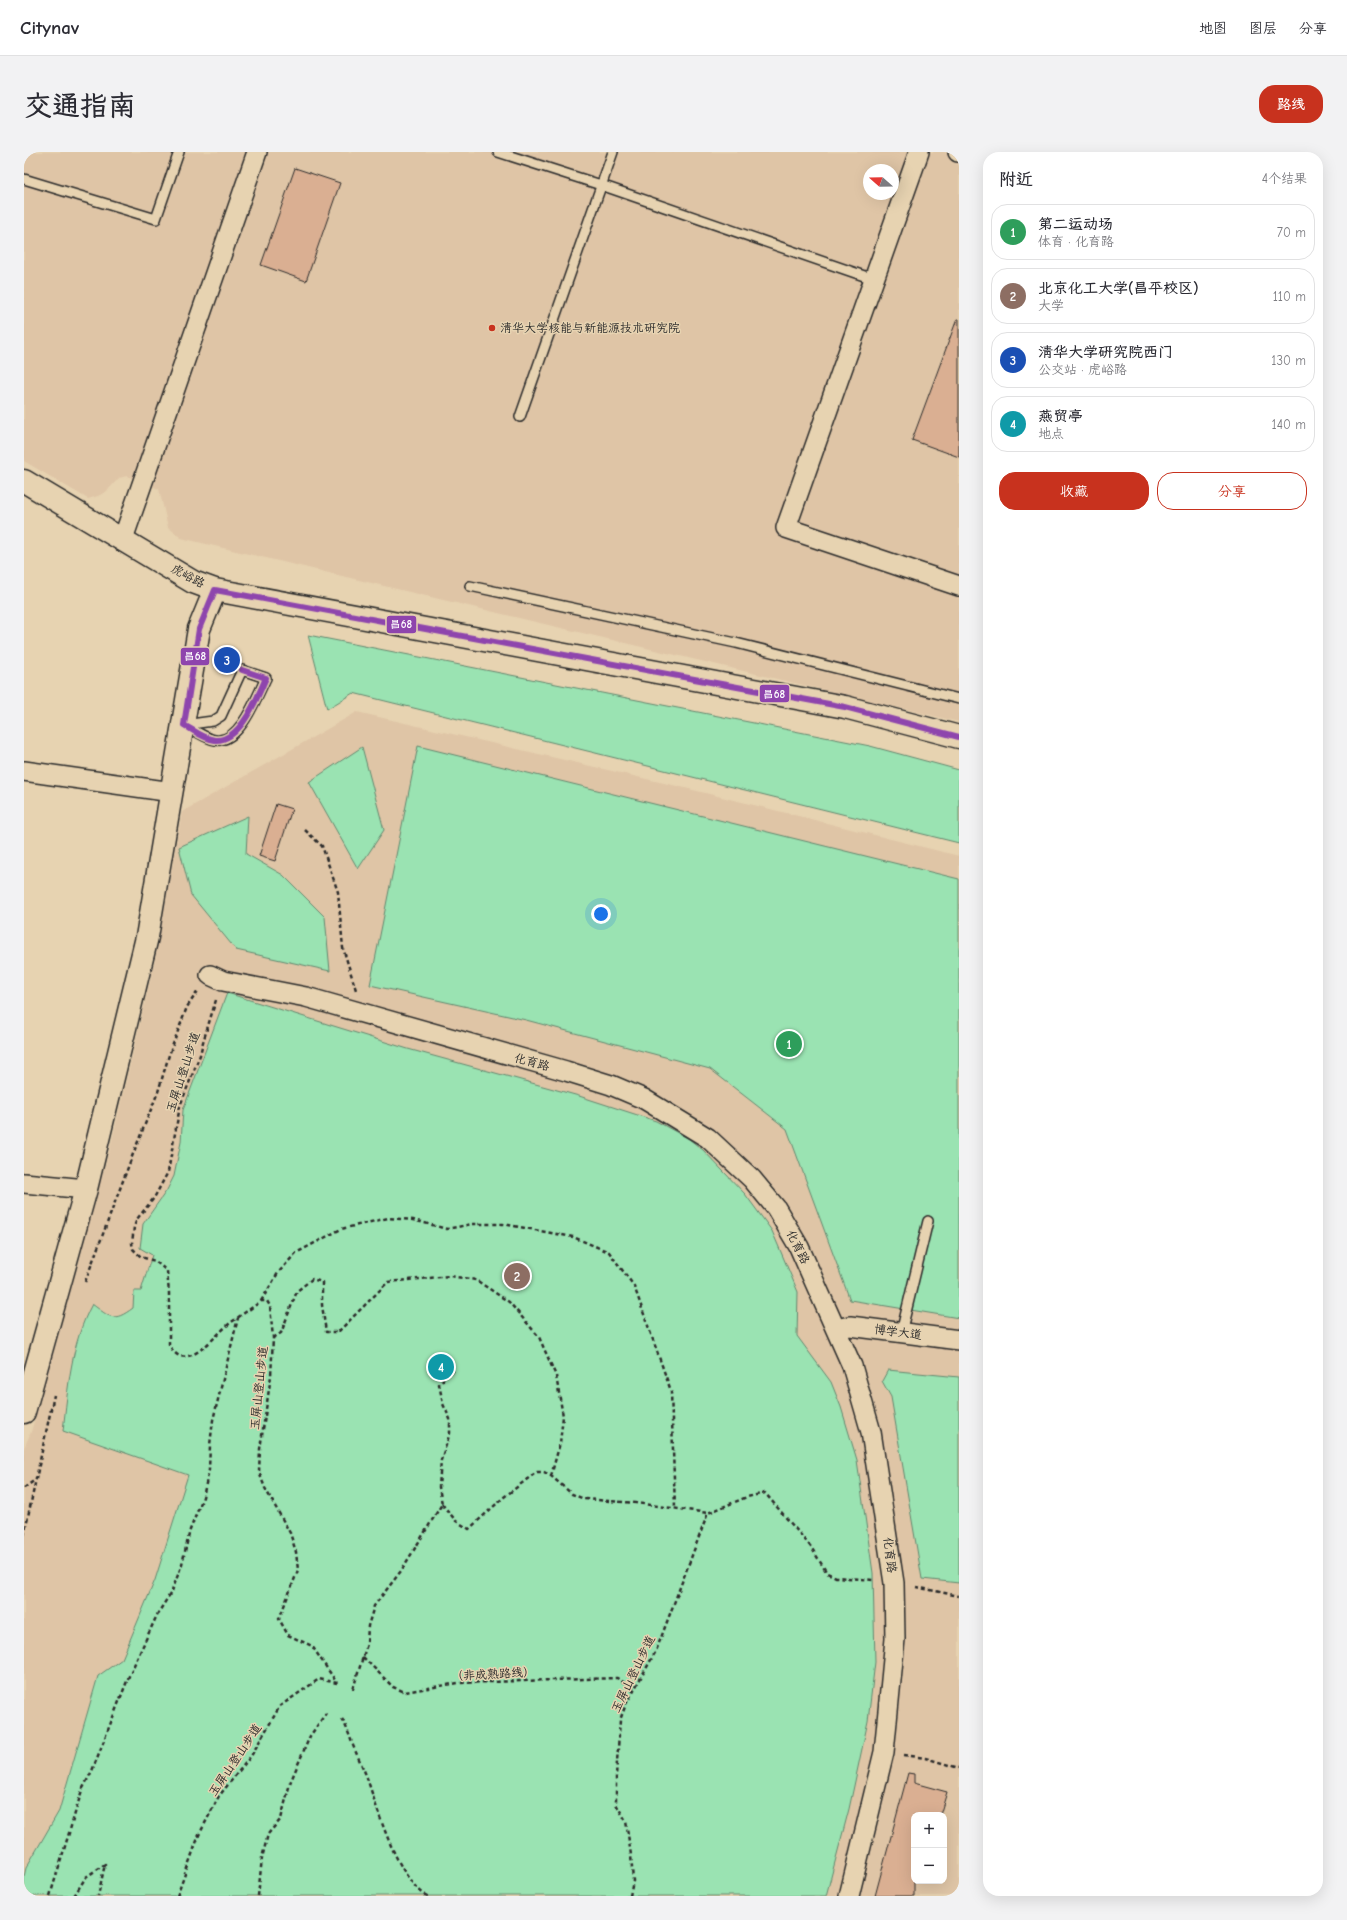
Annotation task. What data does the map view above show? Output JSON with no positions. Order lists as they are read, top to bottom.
{
  "streets": {
    "street": ["虎峪路", "化育路", "博学大道"],
    "path": ["玉屏山登山步道", "（非成熟路线）"]
  },
  "crossings": [
    ["化育路", "玉屏山登山步道"],
    ["化育路", "博学大道"],
    ["玉屏山登山步道", "（非成熟路线）"]
  ],
  "places": ["清华大学核能与新能源技术研究院"],
  "lines": ["transit line 昌68"],
  "north": "left",
  "page": {
    "header": "Citynav",
    "nav": ["地图", "图层", "分享"],
    "buttons": [
      "路线",
      ["收藏", "分享"]
    ],
    "title": "交通指南",
    "heading": ["附近", "4个结果"],
    "list": [
      {
        "mark": "1",
        "name": "第二运动场",
        "note": "体育 · 化育路",
        "value": "70 m"
      },
      {
        "mark": "2",
        "name": "北京化工大学(昌平校区)",
        "note": "大学",
        "value": "110 m"
      },
      {
        "mark": "3",
        "name": "清华大学研究院西门",
        "note": "公交站 · 虎峪路",
        "value": "130 m"
      },
      {
        "mark": "4",
        "name": "燕贸亭",
        "note": "地点",
        "value": "140 m"
      }
    ],
    "pins": [
      "3",
      "1",
      "2",
      "4"
    ],
    "map_buttons": ["+", "−"]
  }
}
